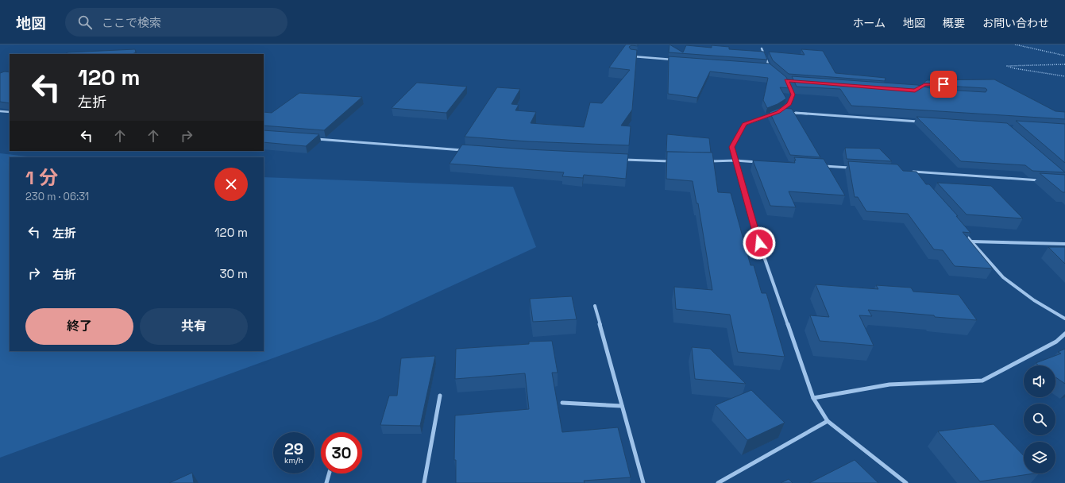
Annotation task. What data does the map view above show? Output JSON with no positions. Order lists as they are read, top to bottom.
{
  "page": {
    "header": "地図",
    "search": "ここで検索",
    "nav": [
      "ホーム",
      "地図",
      "概要",
      "お問い合わせ"
    ],
    "turn": ["120 m", "左折"],
    "heading": ["1 分", "230 m · 06:31"],
    "list": [
      {
        "name": "左折",
        "value": "120 m"
      },
      {
        "name": "右折",
        "value": "30 m"
      }
    ],
    "buttons": ["終了", "共有"],
    "speed": "29 km/h",
    "limit": "30"
  }
}
